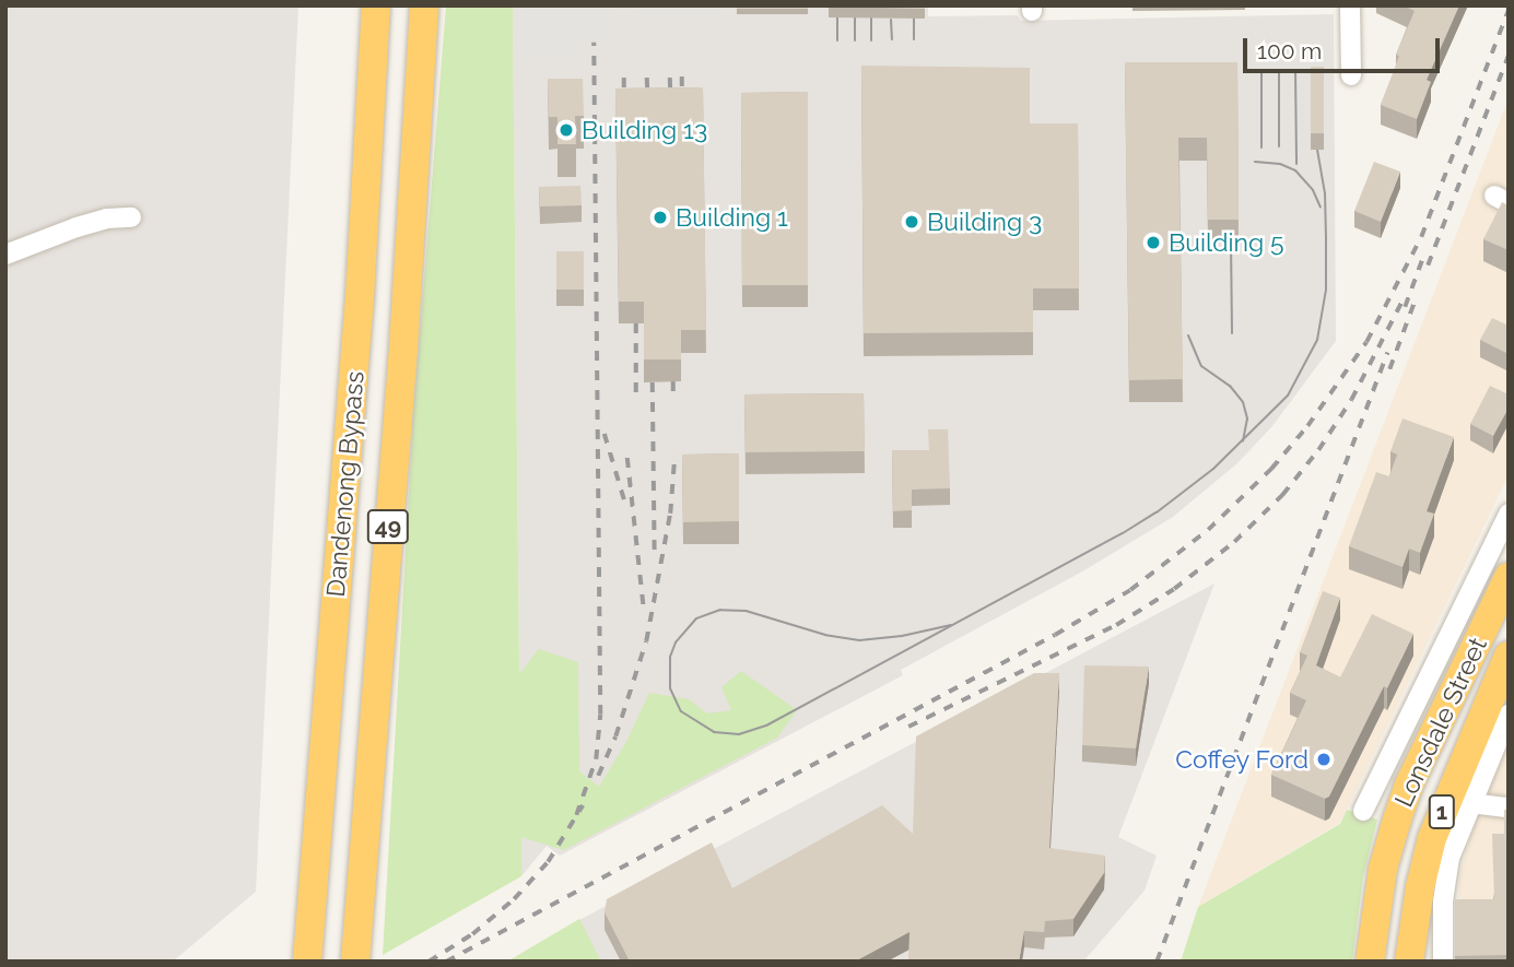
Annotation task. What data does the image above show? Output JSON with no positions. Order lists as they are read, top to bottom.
{
  "streets": {
    "highway": [
      "Dandenong Bypass",
      "49",
      "Lonsdale Street",
      "1"
    ]
  },
  "places": [
    "Building 13",
    "Building 1",
    "Building 3",
    "Building 5",
    "Coffey Ford"
  ],
  "scale_bar": "100 m"
}
